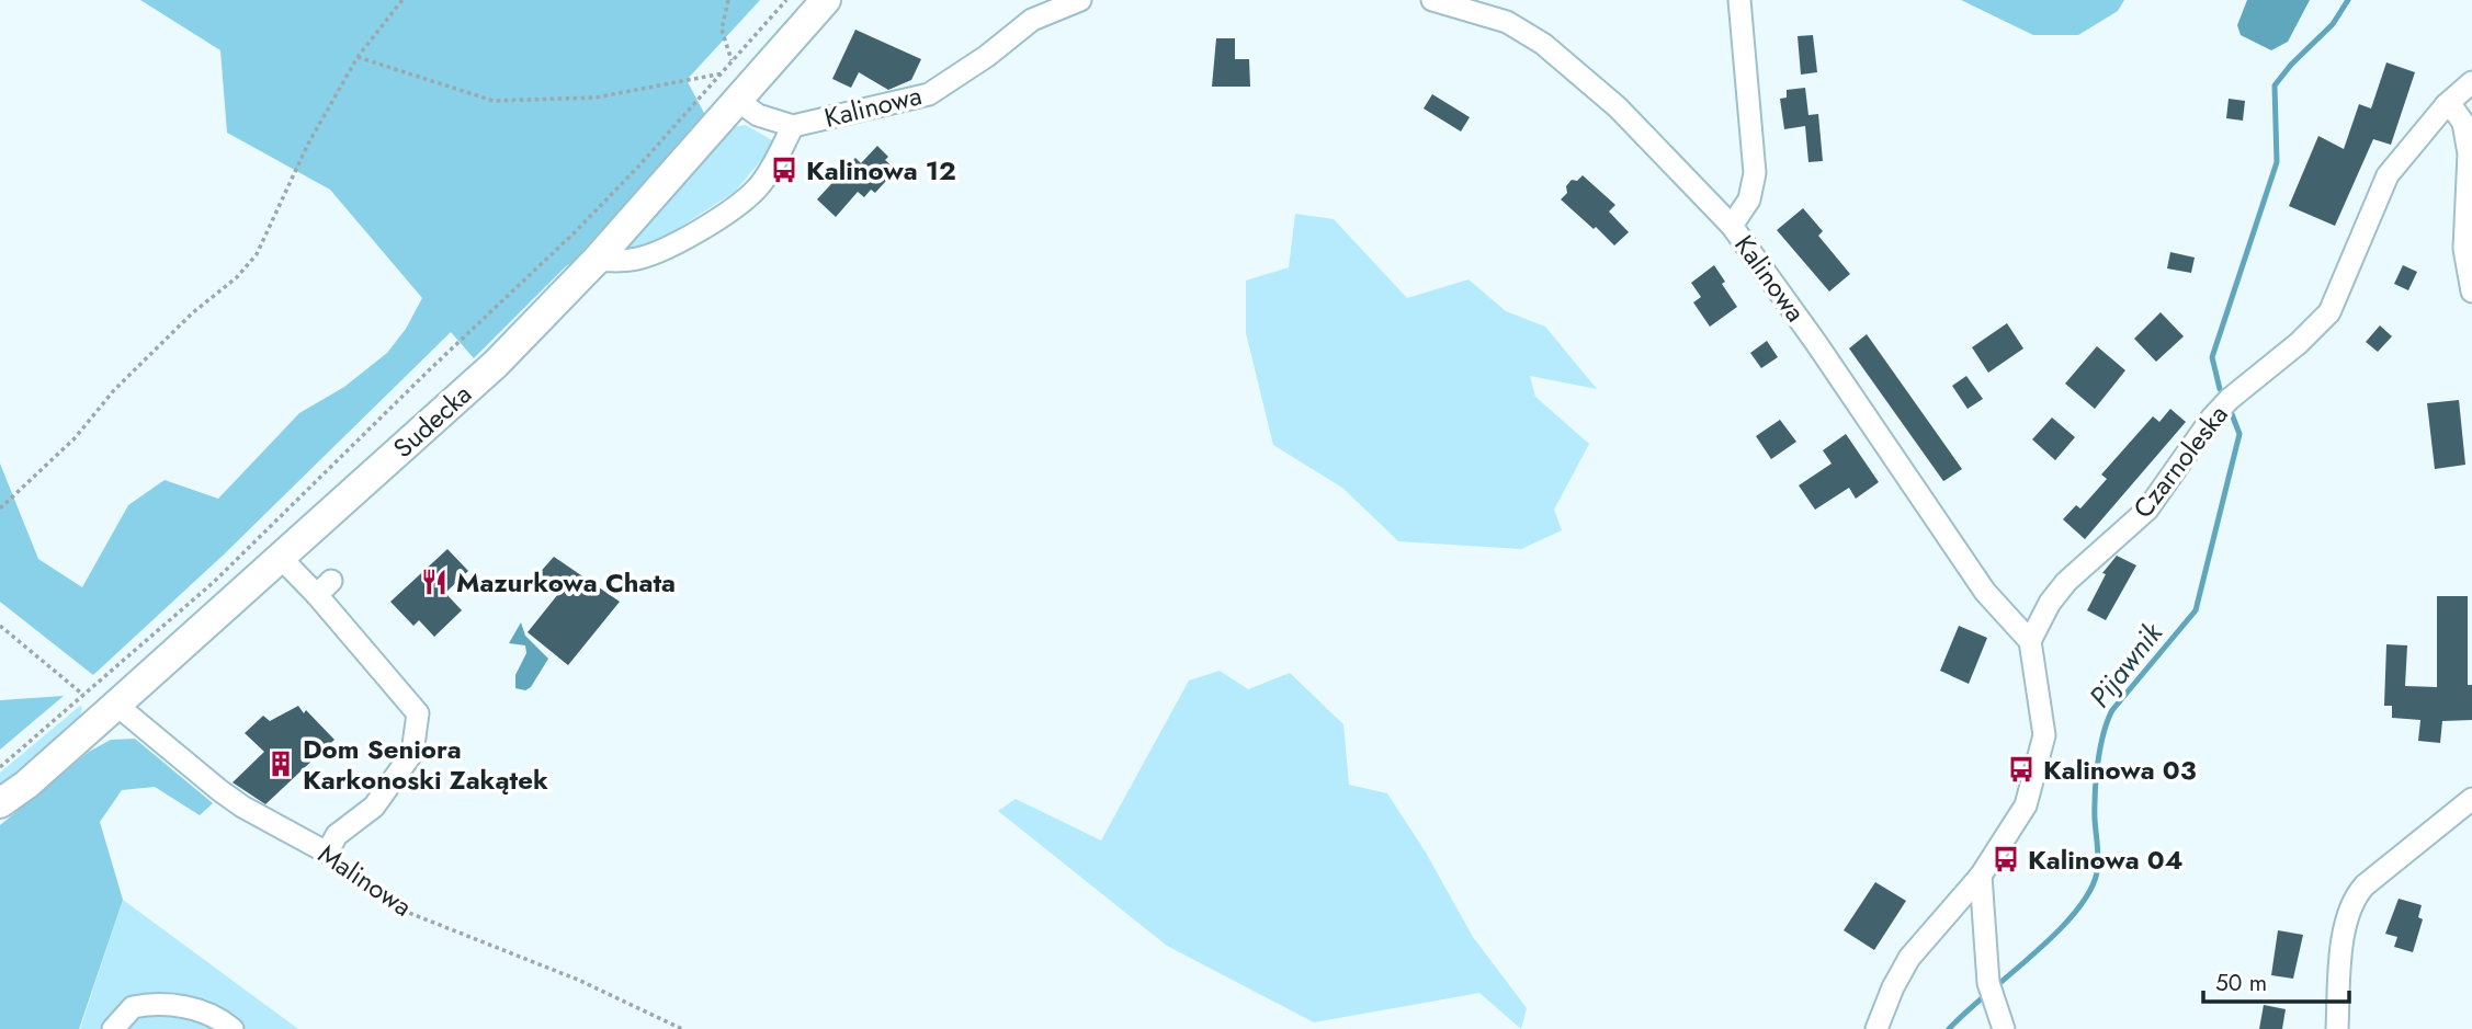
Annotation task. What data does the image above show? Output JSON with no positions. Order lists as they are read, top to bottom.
{
  "streets": {
    "main road": ["Sudecka"],
    "street": ["Kalinowa", "Czarnoleska", "Malinowa"]
  },
  "crossings": [
    ["Kalinowa", "Sudecka"],
    ["Kalinowa", "Czarnoleska"],
    ["Sudecka", "Malinowa"]
  ],
  "water": ["Pijawnik"],
  "places": {
    "bus stop": ["Kalinowa 12", "Kalinowa 03", "Kalinowa 04"],
    "restaurant": ["Mazurkowa Chata"],
    "building": ["Dom Seniora Karkonoski Zakątek"]
  },
  "scale_bar": "50 m"
}
